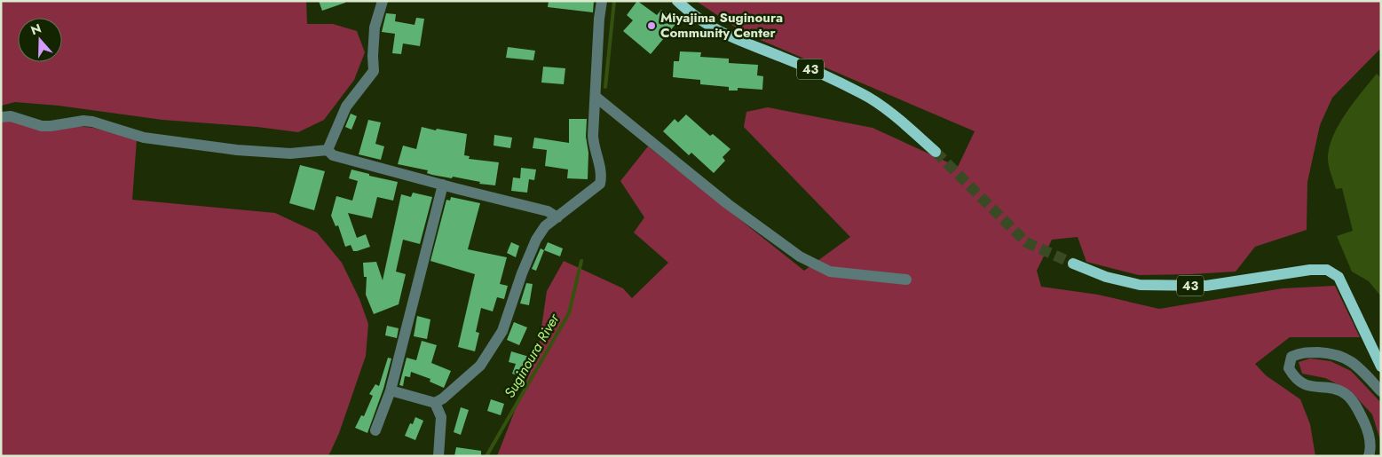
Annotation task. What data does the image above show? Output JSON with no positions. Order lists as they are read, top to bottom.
{
  "streets": {
    "main road": ["43"]
  },
  "water": ["Suginoura River"],
  "places": ["Miyajima Suginoura Community Center"],
  "north": "top"
}
